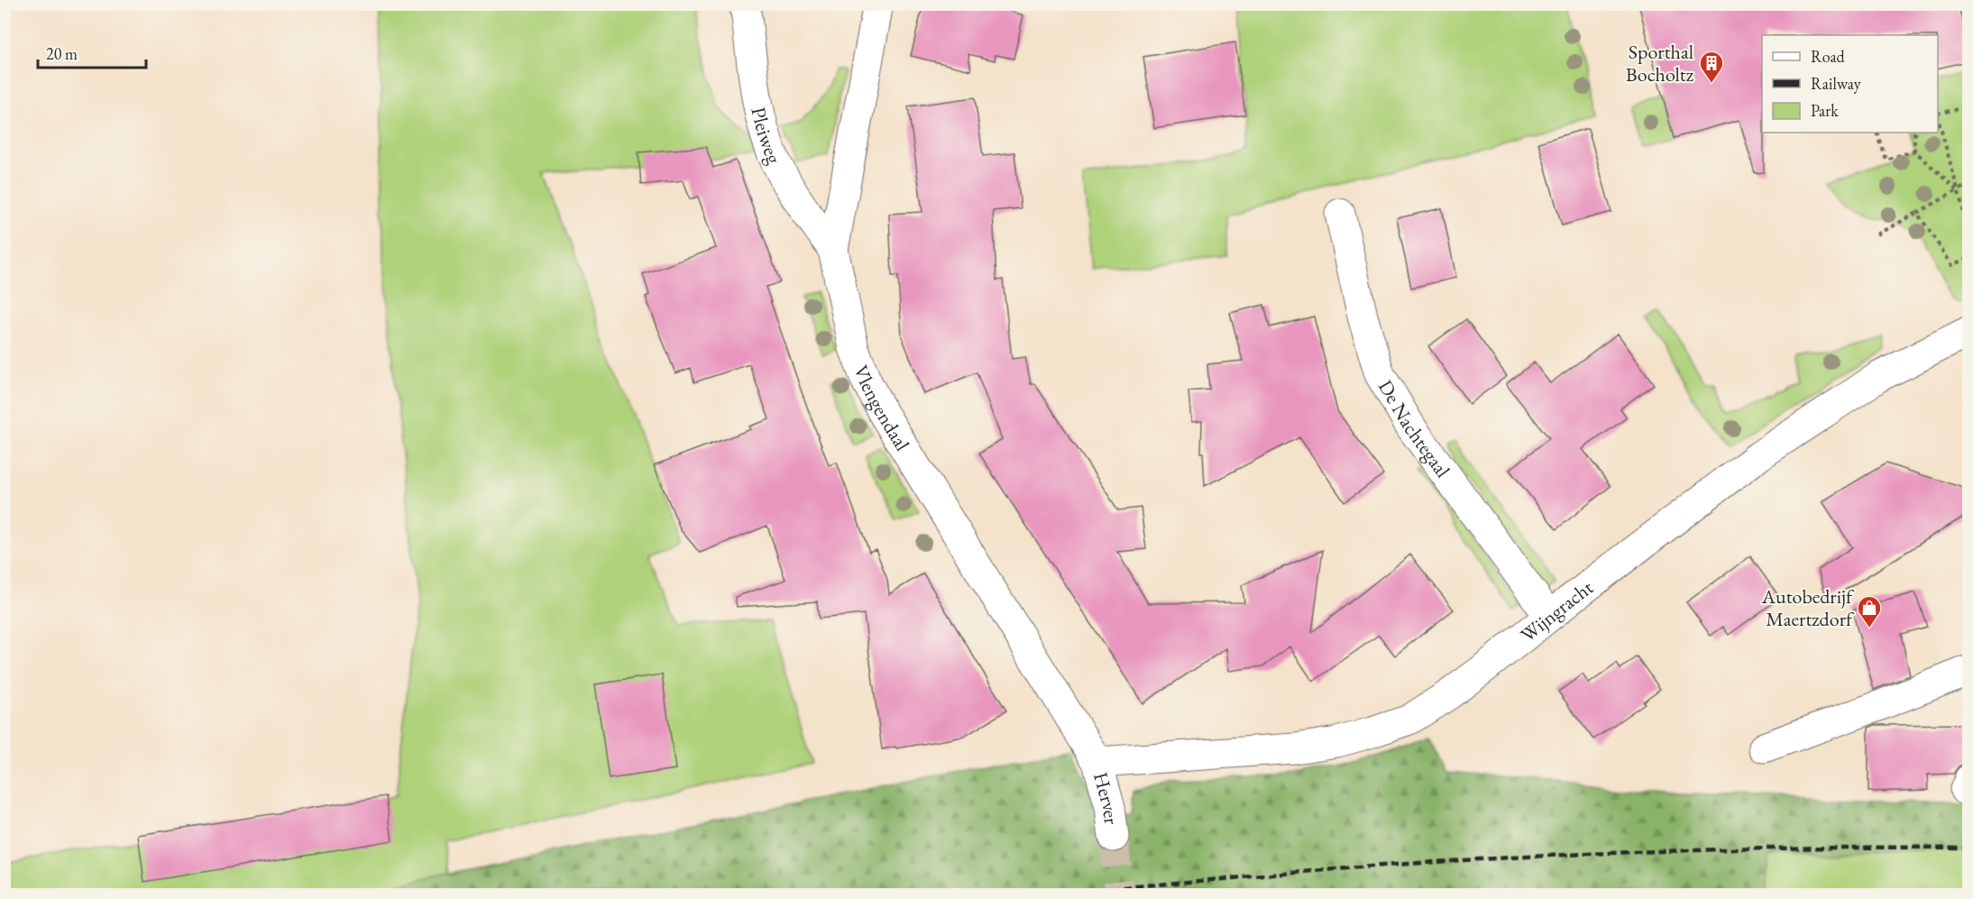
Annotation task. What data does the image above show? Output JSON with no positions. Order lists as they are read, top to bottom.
{
  "streets": {
    "street": [
      "Pleiweg",
      "Vlengendaal",
      "De Nachtegaal",
      "Wijngracht",
      "Herver"
    ]
  },
  "crossings": [
    ["Pleiweg", "Vlengendaal"],
    ["Vlengendaal", "Wijngracht"],
    ["Vlengendaal", "Herver"],
    ["De Nachtegaal", "Wijngracht"],
    ["Wijngracht", "Herver"]
  ],
  "places": {
    "building": ["Sporthal Bocholtz"],
    "shop": ["Autobedrijf Maertzdorf"]
  },
  "legend": ["Road", "Railway", "Park"],
  "scale_bar": "20 m"
}
